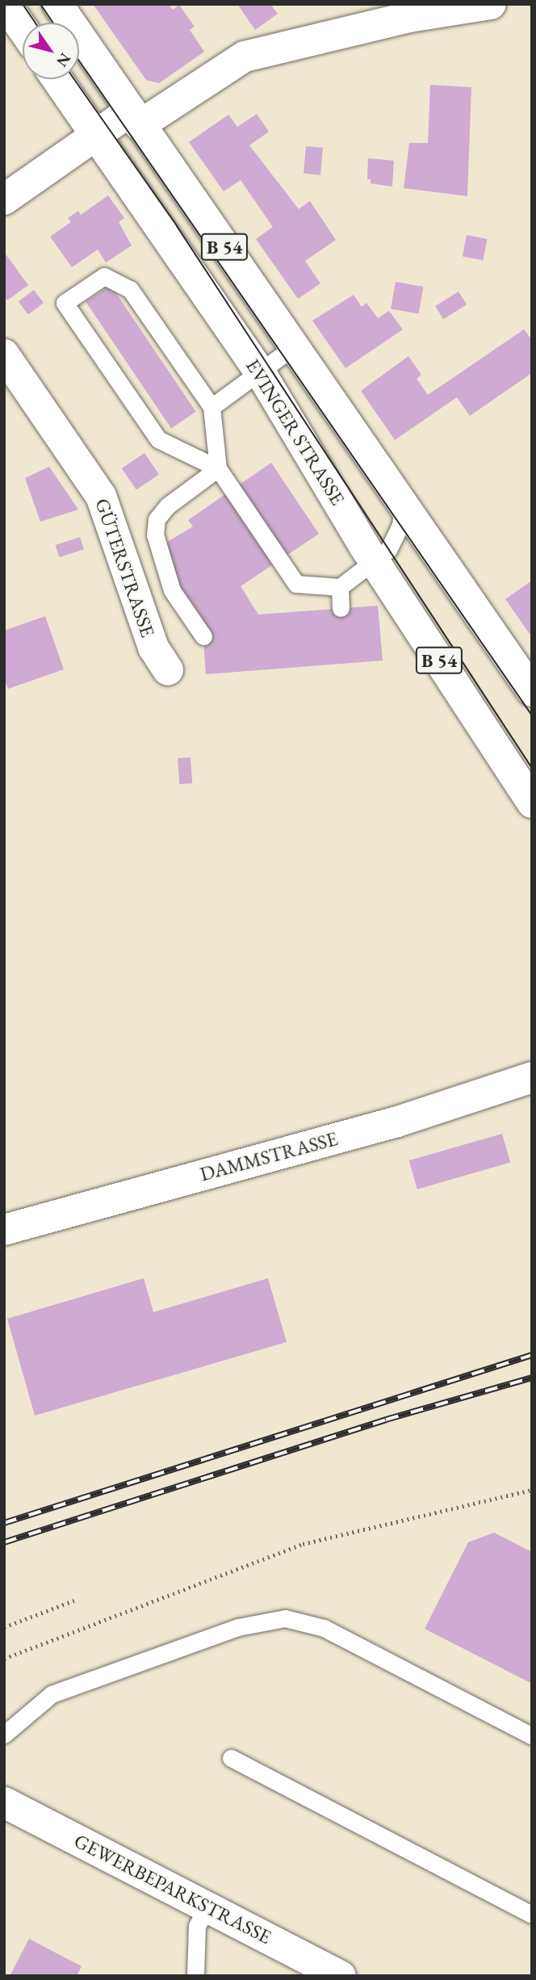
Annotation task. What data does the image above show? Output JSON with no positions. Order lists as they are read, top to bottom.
{
  "streets": {
    "street": [
      "B 54",
      "EVINGER STRASSE",
      "GÜTERSTRASSE",
      "DAMMSTRASSE",
      "GEWERBEPARKSTRASSE"
    ]
  },
  "north": "bottom right"
}
